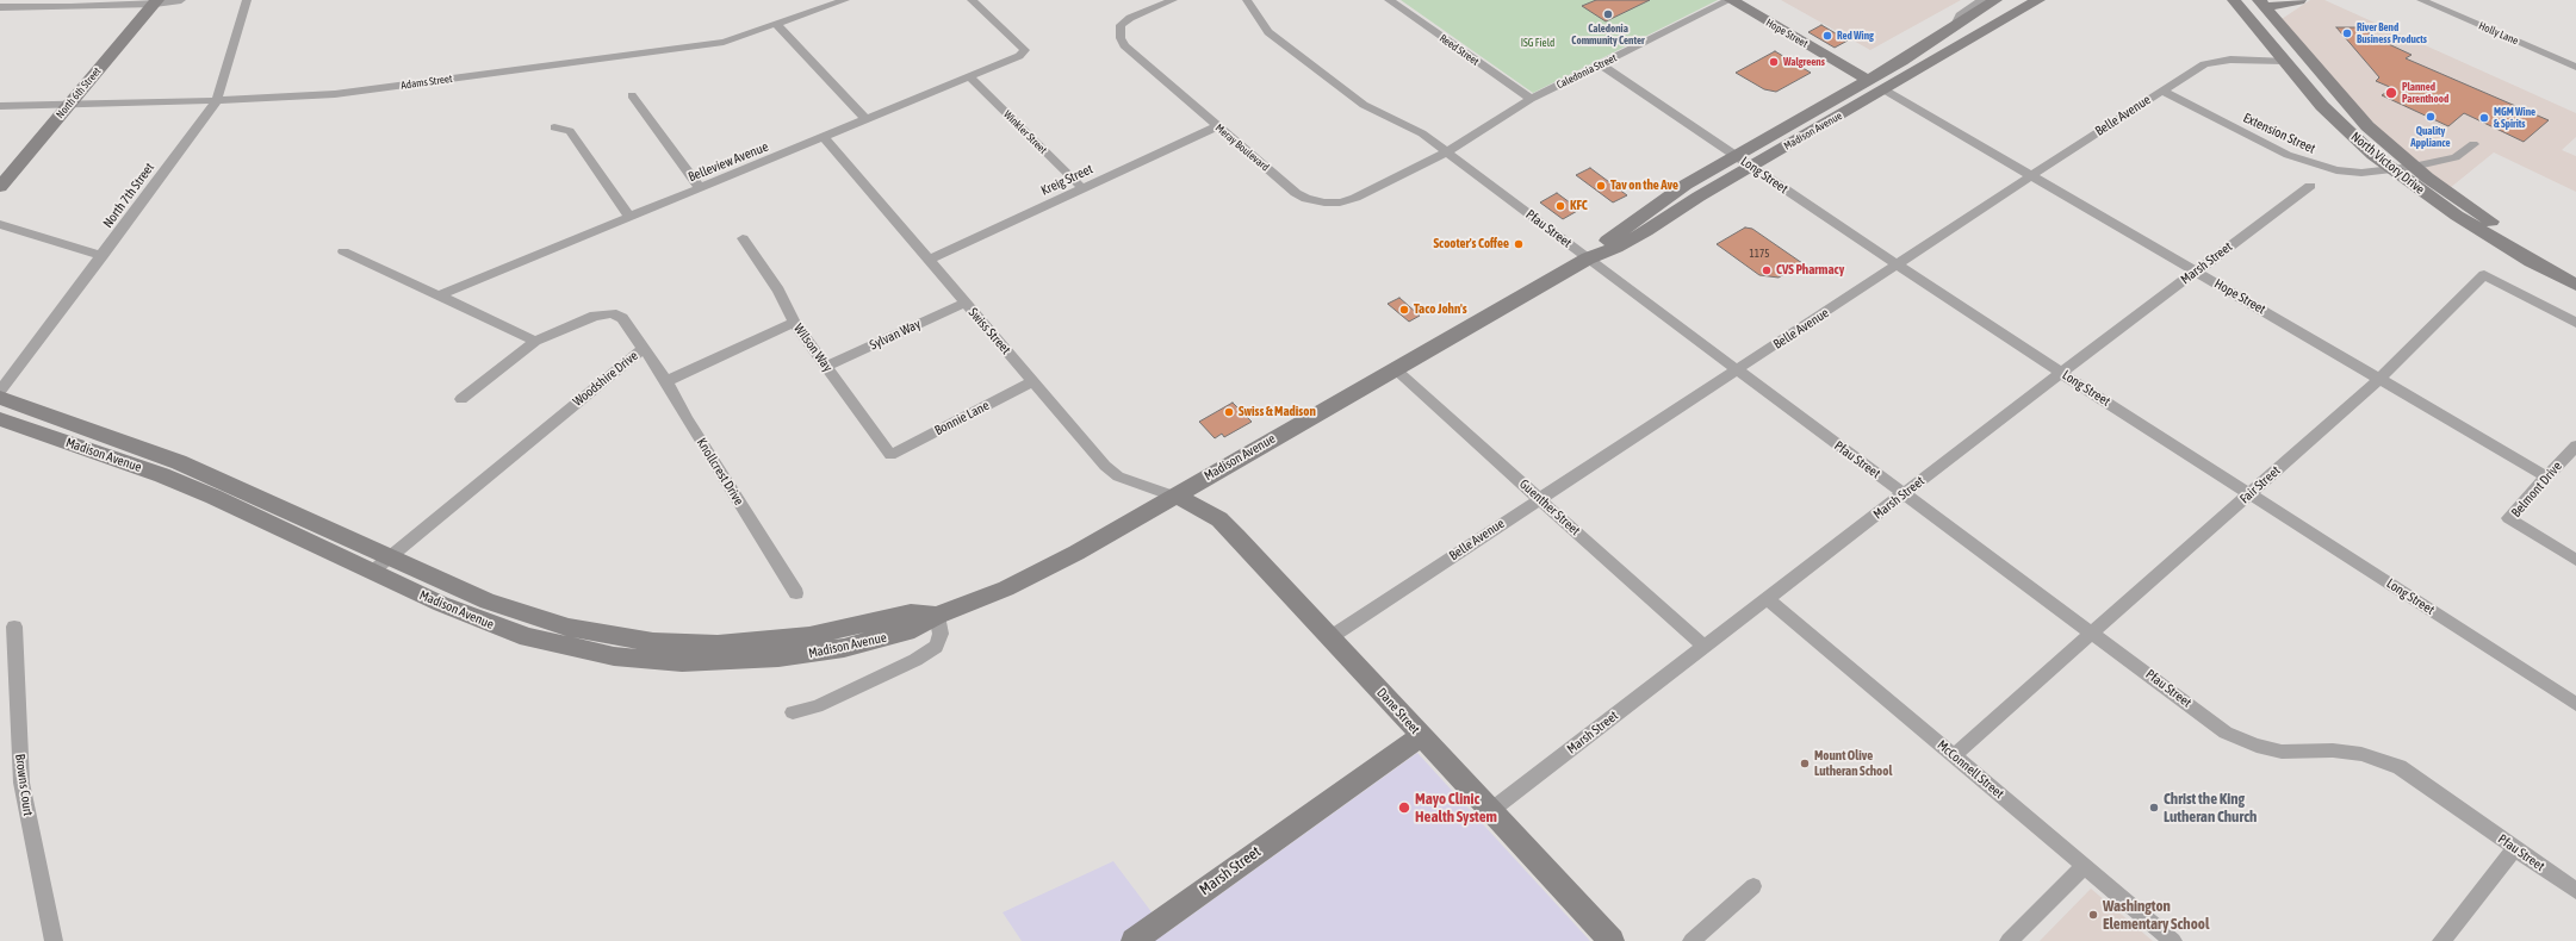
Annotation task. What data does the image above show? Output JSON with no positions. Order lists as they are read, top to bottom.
{
  "streets": {
    "main road": [
      "Hope Street",
      "North 6th Street",
      "Madison Avenue",
      "North Victory Drive",
      "Marsh Street",
      "Dane Street"
    ],
    "street": [
      "Holly Lane",
      "Reed Street",
      "Caledonia Street",
      "Adams Street",
      "Belle Avenue",
      "Winkler Street",
      "Extension Street",
      "Meray Boulevard",
      "Belleview Avenue",
      "Long Street",
      "Kreig Street",
      "North 7th Street",
      "Pfau Street",
      "Swiss Street",
      "Sylvan Way",
      "Wilson Way",
      "Woodshire Drive",
      "Bonnie Lane",
      "Knollcrest Drive",
      "Fair Street",
      "Belmont Drive",
      "Guenther Street",
      "McConnell Street",
      "Browns Court"
    ]
  },
  "crossings": [
    ["Hope Street", "Caledonia Street"],
    ["Hope Street", "Belle Avenue"],
    ["Hope Street", "Madison Avenue"],
    ["Hope Street", "Marsh Street"],
    ["Hope Street", "Fair Street"],
    ["Hope Street", "Belmont Drive"],
    ["Reed Street", "Caledonia Street"],
    ["Caledonia Street", "Meray Boulevard"],
    ["Caledonia Street", "Long Street"],
    ["Caledonia Street", "Pfau Street"],
    ["Adams Street", "North 6th Street"],
    ["Adams Street", "North 7th Street"],
    ["Belle Avenue", "Extension Street"],
    ["Belle Avenue", "North Victory Drive"],
    ["Belle Avenue", "Long Street"],
    ["Belle Avenue", "Pfau Street"],
    ["Belle Avenue", "Guenther Street"],
    ["Belle Avenue", "Dane Street"],
    ["Madison Avenue", "Long Street"],
    ["Madison Avenue", "Pfau Street"],
    ["Madison Avenue", "Swiss Street"],
    ["Madison Avenue", "Woodshire Drive"],
    ["Madison Avenue", "Guenther Street"],
    ["Madison Avenue", "Dane Street"],
    ["Winkler Street", "Belleview Avenue"],
    ["Winkler Street", "Kreig Street"],
    ["Extension Street", "North Victory Drive"],
    ["Meray Boulevard", "Kreig Street"],
    ["Meray Boulevard", "Pfau Street"],
    ["Belleview Avenue", "Swiss Street"],
    ["Long Street", "Marsh Street"],
    ["Long Street", "Fair Street"],
    ["Kreig Street", "Swiss Street"],
    ["Pfau Street", "Marsh Street"],
    ["Pfau Street", "Fair Street"],
    ["Marsh Street", "Guenther Street"],
    ["Marsh Street", "Dane Street"],
    ["Marsh Street", "McConnell Street"],
    ["Swiss Street", "Sylvan Way"],
    ["Swiss Street", "Bonnie Lane"],
    ["Swiss Street", "Dane Street"],
    ["Sylvan Way", "Wilson Way"],
    ["Wilson Way", "Bonnie Lane"],
    ["Woodshire Drive", "Knollcrest Drive"],
    ["Fair Street", "McConnell Street"]
  ],
  "parks": ["ISG Field"],
  "places": [
    "Caledonia Community Center",
    "River Bend Business Products",
    "Red Wing",
    "Walgreens",
    "Planned Parenthood",
    "Quality Appliance",
    "MGM Wine & Spirits",
    "Tav on the Ave",
    "KFC",
    "Scooter's Coffee",
    "CVS Pharmacy",
    "Taco John's",
    "Swiss & Madison",
    "Mount Olive Lutheran School",
    "Mayo Clinic Health System",
    "Christ the King Lutheran Church",
    "Washington Elementary School"
  ],
  "house_numbers": ["1175"]
}
